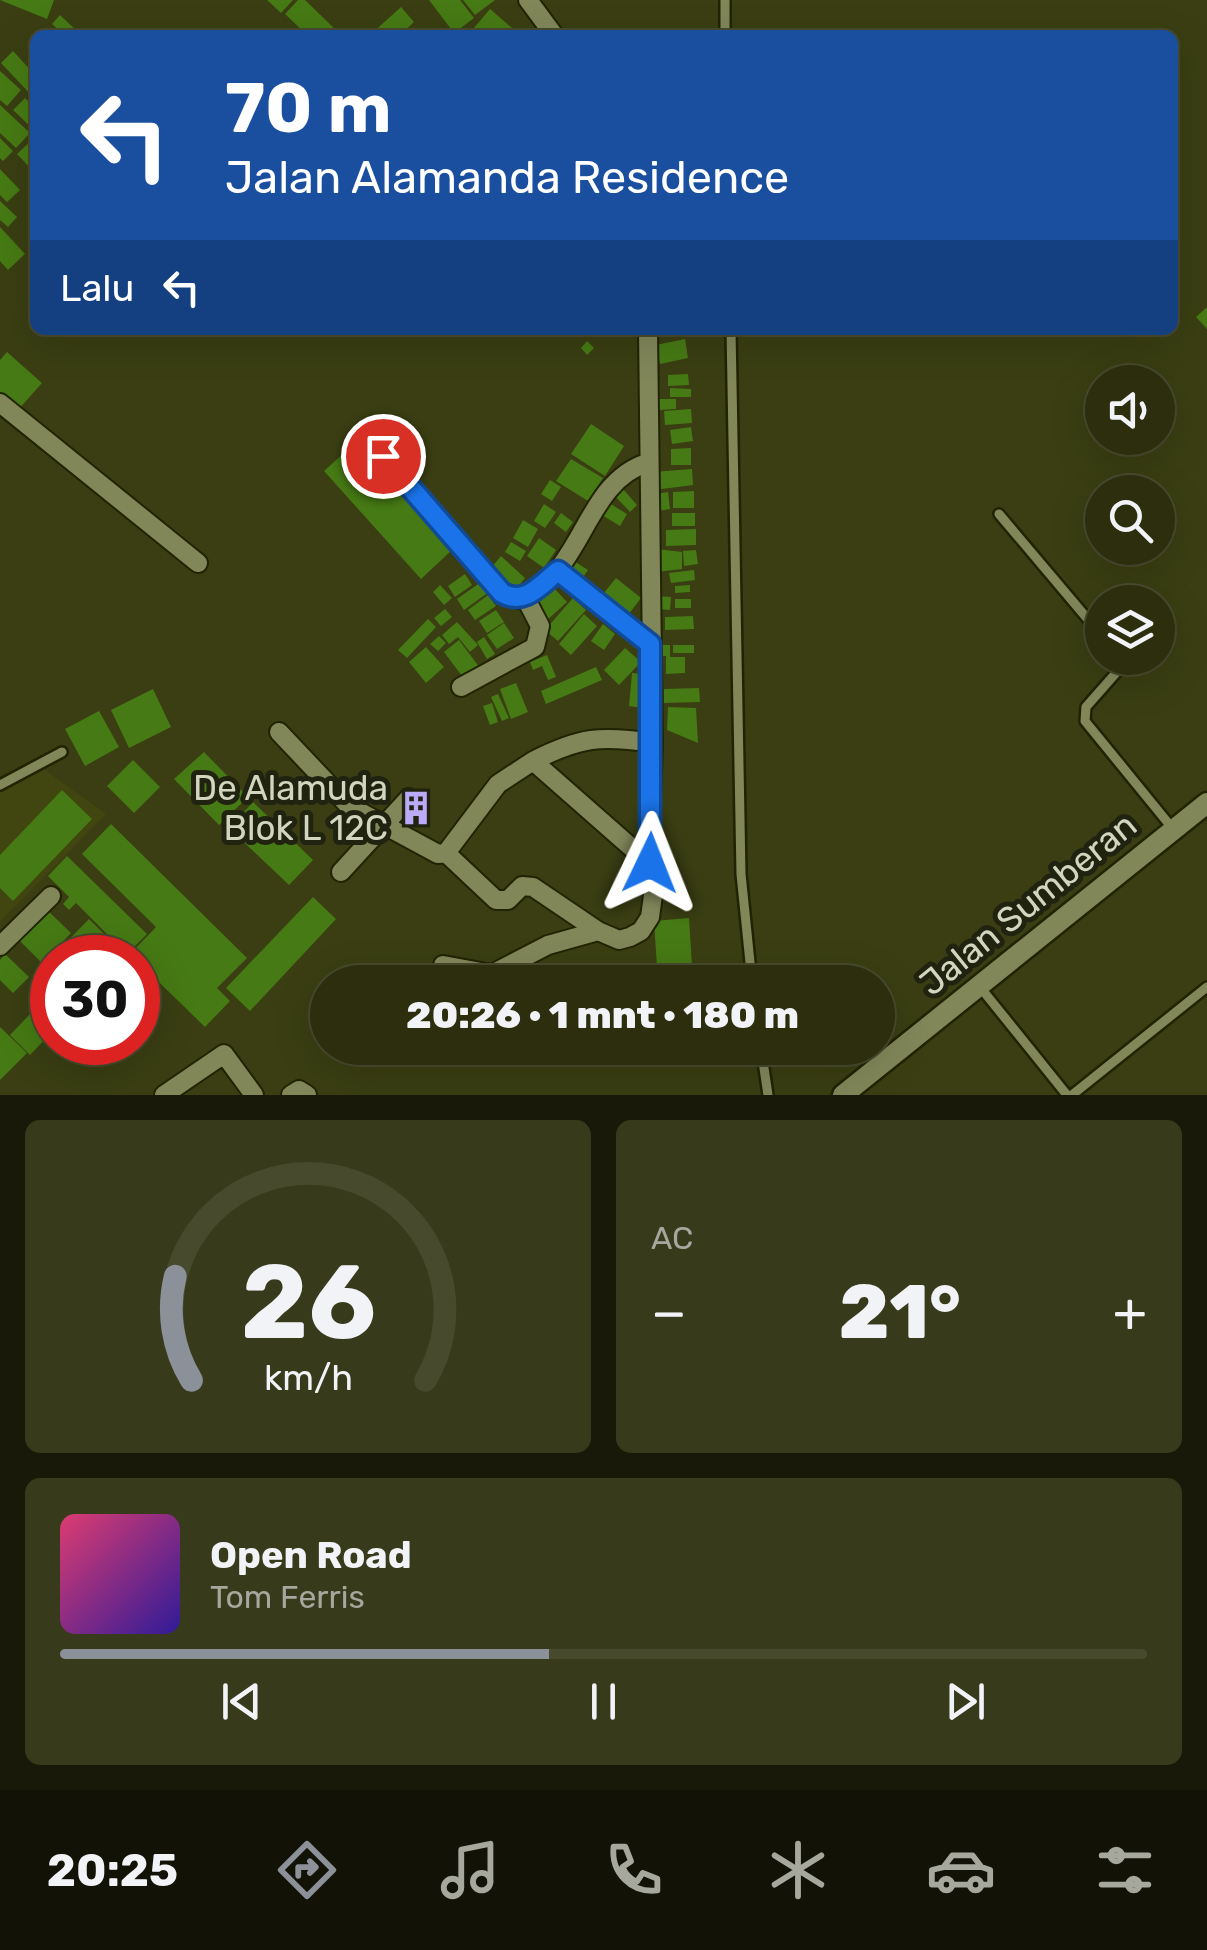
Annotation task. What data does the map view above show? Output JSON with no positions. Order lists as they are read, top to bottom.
{
  "streets": {
    "street": ["Jalan Sumberan"]
  },
  "places": {
    "building": ["De Alamuda Blok L 12C"]
  },
  "page": {
    "turn": ["70 m", "Jalan Alamanda Residence"],
    "then": "Lalu",
    "limit": "30",
    "trip": "20:26 · 1 mnt · 180 m",
    "tile": "AC",
    "heat": ["−", "21°", "+"],
    "song": ["Open Road", "Tom Ferris"],
    "tabs": "20:25",
    "gauge": ["26", "km/h"]
  }
}
